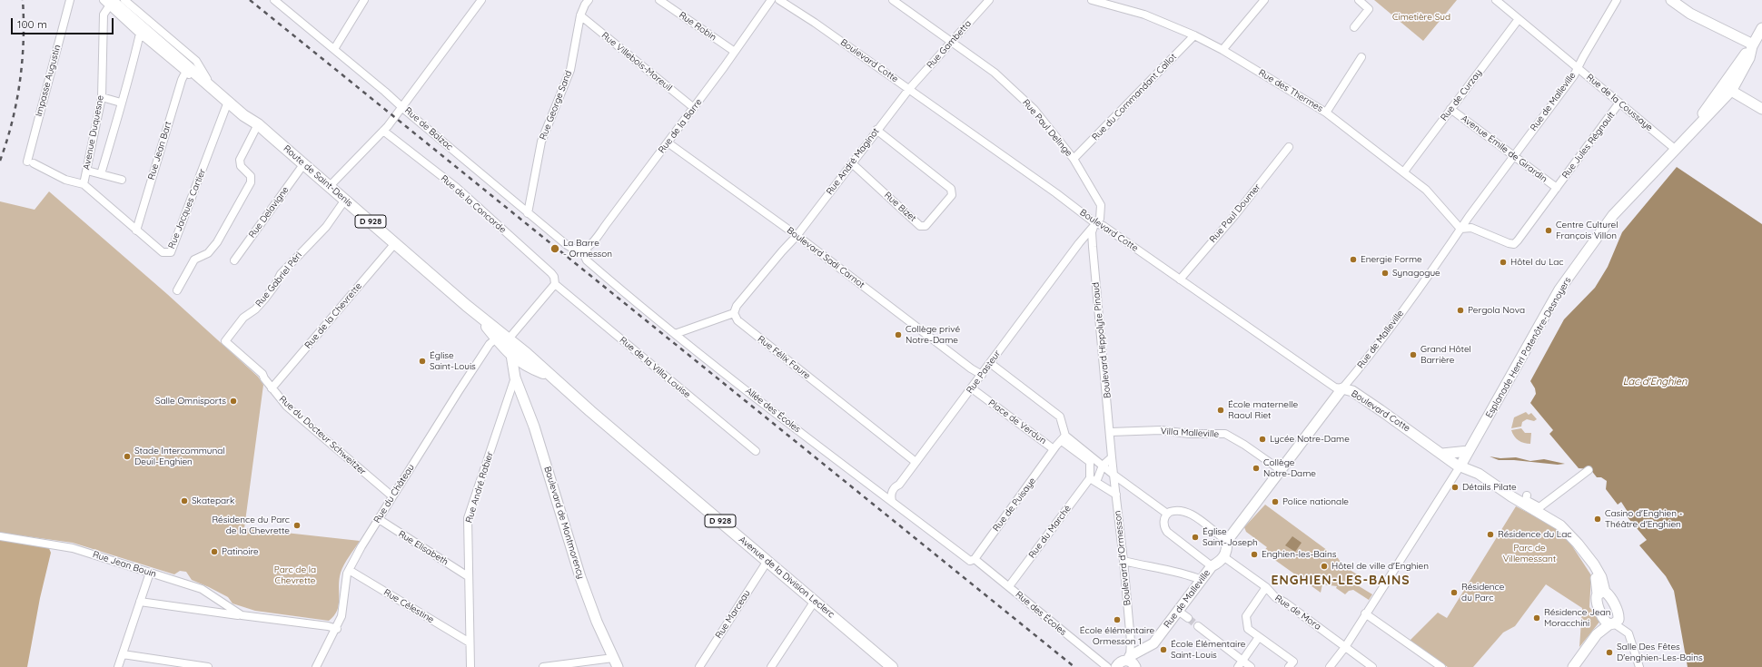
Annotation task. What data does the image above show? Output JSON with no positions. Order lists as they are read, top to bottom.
{
  "streets": {
    "main road": [
      "Boulevard Cotte",
      "Rue de Malleville",
      "Route de Saint-Denis",
      "D 928",
      "Esplanade Henri Patenôtre-Desnoyers",
      "Boulevard de Montmorency",
      "Avenue de la Division Leclerc"
    ],
    "street": [
      "Rue Robin",
      "Rue Gambetta",
      "Rue Villebois-Mareuil",
      "Impasse Augustin",
      "Rue des Thermes",
      "Rue de Curzay",
      "Rue du Commandant Callot",
      "Rue de la Coussaye",
      "Rue George Sand",
      "Rue de la Barre",
      "Rue Paul Delinge",
      "Rue de Balzac",
      "Avenue Duquesne",
      "Rue Jules Régnault",
      "Avenue Émile de Girardin",
      "Rue Jean Bart",
      "Rue André Maginot",
      "Rue de la Concorde",
      "Rue Bizet",
      "Rue Jacques Cartier",
      "Rue Delavigne",
      "Rue Paul Doumer",
      "Boulevard Sadi Carnot",
      "Rue Gabriel Péri",
      "Rue de la Chevrette",
      "Boulevard Hippolyte Pinaud",
      "Rue Félix Faure",
      "Rue de la Villa Louise",
      "Rue Pasteur",
      "Allée des Écoles",
      "Place de Verdun",
      "Villa Malleville",
      "Rue du Docteur Schweitzer",
      "Rue André Rabier",
      "Rue du Château",
      "Rue de Puisaye",
      "Rue du Marché",
      "Rue Elisabeth",
      "Boulevard d'Ormesson",
      "Rue Jean Bouin",
      "Rue Célestine",
      "Rue de Mora",
      "Rue des Écoles",
      "Rue Marceau"
    ]
  },
  "crossings": [
    ["Rue Robin", "Rue de la Barre"],
    ["Rue Gambetta", "Boulevard Cotte"],
    ["Rue Gambetta", "Rue Paul Delinge"],
    ["Rue Gambetta", "Rue André Maginot"],
    ["Boulevard Cotte", "Rue de Malleville"],
    ["Boulevard Cotte", "Rue Paul Delinge"],
    ["Boulevard Cotte", "Rue André Maginot"],
    ["Boulevard Cotte", "Rue Paul Doumer"],
    ["Boulevard Cotte", "Boulevard Hippolyte Pinaud"],
    ["Boulevard Cotte", "Esplanade Henri Patenôtre-Desnoyers"],
    ["Boulevard Cotte", "Rue Pasteur"],
    ["Rue Villebois-Mareuil", "Rue George Sand"],
    ["Rue Villebois-Mareuil", "Rue de la Barre"],
    ["Impasse Augustin", "Avenue Duquesne"],
    ["Impasse Augustin", "Rue Jacques Cartier"],
    ["Rue des Thermes", "Rue de Curzay"],
    ["Rue des Thermes", "Rue du Commandant Callot"],
    ["Rue des Thermes", "Rue de Malleville"],
    ["Rue des Thermes", "Rue Jules Régnault"],
    ["Rue de Curzay", "Rue de la Coussaye"],
    ["Rue de Curzay", "Avenue Émile de Girardin"],
    ["Rue du Commandant Callot", "Rue Paul Delinge"],
    ["Rue de Malleville", "Rue de la Coussaye"],
    ["Rue de Malleville", "Rue Jules Régnault"],
    ["Rue de Malleville", "Avenue Émile de Girardin"],
    ["Rue de Malleville", "Villa Malleville"],
    ["Rue de Malleville", "Boulevard d'Ormesson"],
    ["Rue de Malleville", "Rue de Mora"],
    ["Rue de la Coussaye", "Rue Jules Régnault"],
    ["Rue de la Coussaye", "Esplanade Henri Patenôtre-Desnoyers"],
    ["Rue George Sand", "Rue de Balzac"],
    ["Rue de la Barre", "Rue de Balzac"],
    ["Rue de la Barre", "Boulevard Sadi Carnot"],
    ["Rue de la Barre", "Allée des Écoles"],
    ["Rue Paul Delinge", "Boulevard Hippolyte Pinaud"],
    ["Rue Paul Delinge", "Rue Pasteur"],
    ["Rue de Balzac", "Allée des Écoles"],
    ["Avenue Duquesne", "Route de Saint-Denis"],
    ["Avenue Duquesne", "Rue Jacques Cartier"],
    ["Rue Jules Régnault", "Avenue Émile de Girardin"],
    ["Rue Jean Bart", "Route de Saint-Denis"],
    ["Rue Jean Bart", "Rue Jacques Cartier"],
    ["Rue André Maginot", "Rue Bizet"],
    ["Rue André Maginot", "Boulevard Sadi Carnot"],
    ["Route de Saint-Denis", "Rue Jacques Cartier"],
    ["Route de Saint-Denis", "Rue Delavigne"],
    ["Route de Saint-Denis", "Rue Gabriel Péri"],
    ["Route de Saint-Denis", "Rue de la Chevrette"],
    ["Route de Saint-Denis", "Avenue de la Division Leclerc"],
    ["Rue de la Concorde", "Rue de la Villa Louise"],
    ["Rue de la Concorde", "Rue du Château"],
    ["Boulevard Sadi Carnot", "Rue Pasteur"],
    ["Rue Gabriel Péri", "Rue du Docteur Schweitzer"],
    ["Rue de la Chevrette", "Rue du Docteur Schweitzer"],
    ["Boulevard Hippolyte Pinaud", "Rue Pasteur"],
    ["Boulevard Hippolyte Pinaud", "Villa Malleville"],
    ["Boulevard Hippolyte Pinaud", "Boulevard d'Ormesson"],
    ["Rue Félix Faure", "Rue Pasteur"],
    ["Rue de la Villa Louise", "Rue du Château"],
    ["Rue Pasteur", "Allée des Écoles"],
    ["Rue Pasteur", "Place de Verdun"],
    ["Allée des Écoles", "Rue de Puisaye"],
    ["Allée des Écoles", "Rue des Écoles"],
    ["Place de Verdun", "Rue de Puisaye"],
    ["Rue du Docteur Schweitzer", "Rue du Château"],
    ["Rue André Rabier", "Boulevard de Montmorency"],
    ["Rue André Rabier", "Rue Elisabeth"],
    ["Rue André Rabier", "Avenue de la Division Leclerc"],
    ["Rue André Rabier", "Rue Célestine"],
    ["Rue du Château", "Rue Elisabeth"],
    ["Rue du Château", "Rue Jean Bouin"],
    ["Rue du Château", "Avenue de la Division Leclerc"],
    ["Rue du Château", "Rue Célestine"],
    ["Rue de Puisaye", "Rue des Écoles"],
    ["Boulevard de Montmorency", "Avenue de la Division Leclerc"],
    ["Rue du Marché", "Rue des Écoles"],
    ["Avenue de la Division Leclerc", "Rue Marceau"]
  ],
  "districts": ["ENGHIEN-LES-BAINS"],
  "water": ["Lac d'Enghien"],
  "parks": ["Cimetière Sud", "Parc de Villemessant", "Parc de la Chevrette"],
  "places": [
    "Centre Culturel François Villon",
    "La Barre - Ormesson",
    "Energie Forme",
    "Hôtel du Lac",
    "Synagogue",
    "Pergola Nova",
    "Collège privé Notre-Dame",
    "Grand Hôtel Barrière",
    "Église Saint-Louis",
    "Salle Omnisports",
    "École maternelle Raoul Riet",
    "Lycée Notre-Dame",
    "Stade Intercommunal Deuil-Enghien",
    "Collège Notre-Dame",
    "Détails Pilate",
    "Skatepark",
    "Police nationale",
    "Casino d'Enghien - Théâtre d'Enghien",
    "Résidence du Parc de la Chevrette",
    "Résidence du Lac",
    "Église Saint-Joseph",
    "Patinoire",
    "Enghien-les-Bains",
    "Hôtel de ville d'Enghien",
    "Résidence du Parc",
    "Résidence Jean Moracchini",
    "École élémentaire Ormesson 1",
    "École Élémentaire Saint-Louis",
    "Salle Des Fêtes D'enghien-Les-Bains"
  ],
  "scale_bar": "100 m"
}
